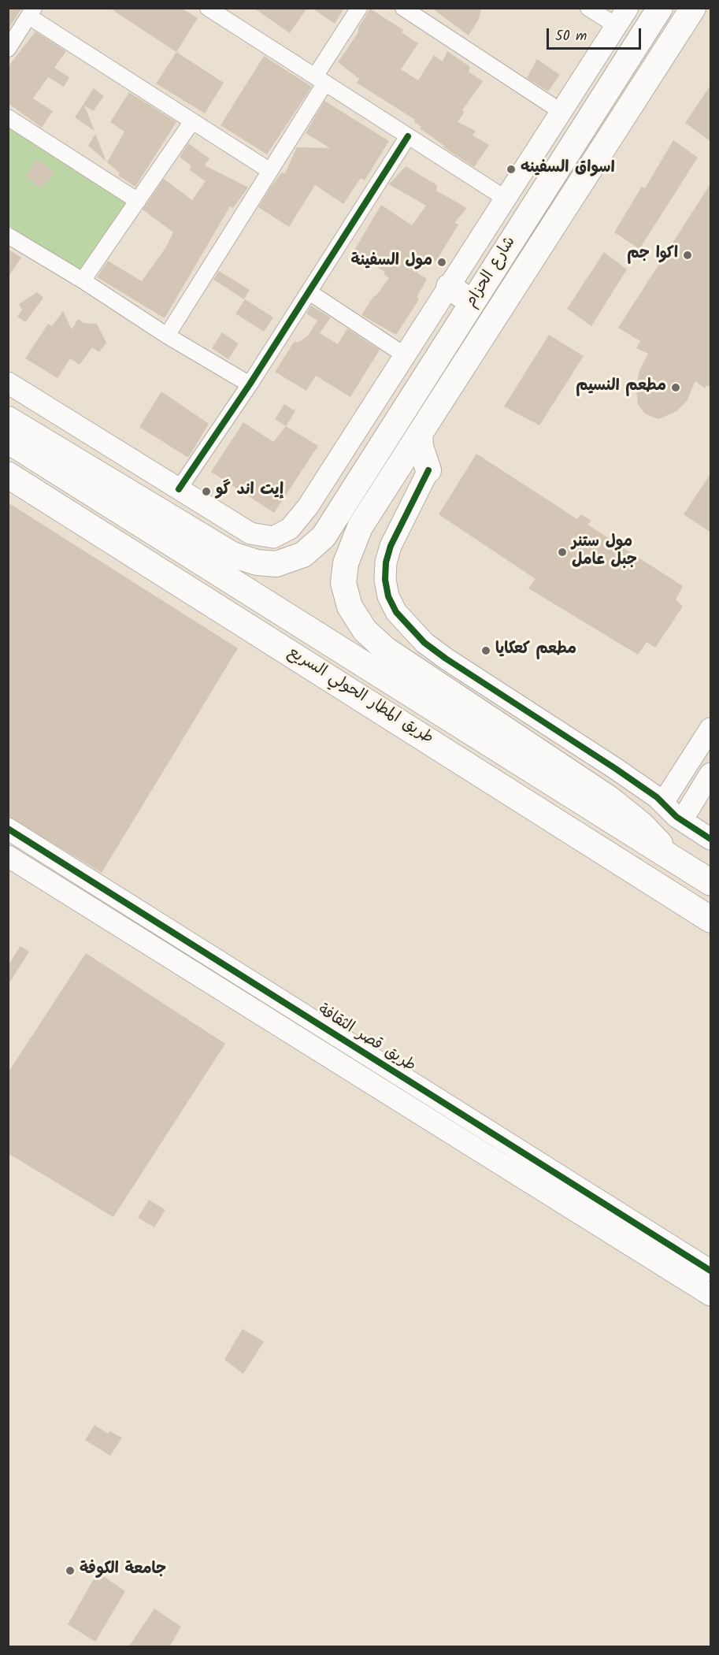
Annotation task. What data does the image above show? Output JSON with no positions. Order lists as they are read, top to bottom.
{
  "streets": {
    "highway": ["طريق المطار الحولي السريع"],
    "main road": ["شارع الحزام"],
    "street": ["طريق قصر الثقافة"]
  },
  "crossings": [
    ["شارع الحزام", "طريق المطار الحولي السريع"]
  ],
  "places": [
    "اسواق السفينه",
    "اكوا جم",
    "مول السفينة",
    "مطعم النسيم",
    "إيت اند گو",
    "مول ستنر جبل عامل",
    "مطعم كعكايا",
    "جامعة الكوفة"
  ],
  "scale_bar": "50 m"
}
